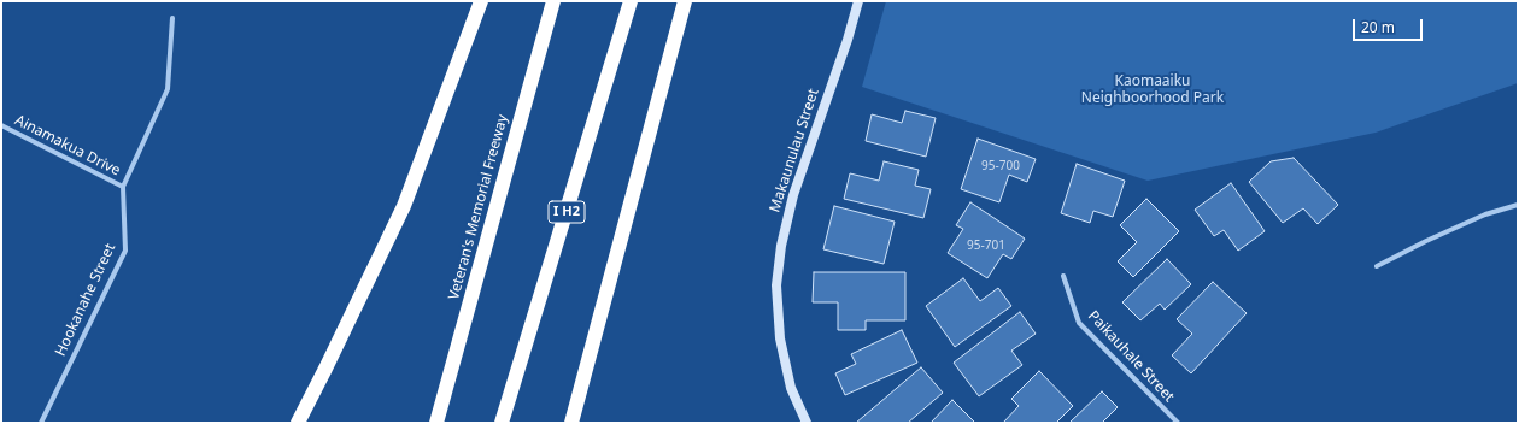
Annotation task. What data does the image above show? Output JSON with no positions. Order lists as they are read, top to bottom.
{
  "streets": {
    "highway": ["Veteran's Memorial Freeway", "I H2"],
    "street": [
      "Ainamakua Drive",
      "Makaunulau Street",
      "Hookanahe Street",
      "Paikauhale Street"
    ]
  },
  "crossings": [
    ["Ainamakua Drive", "Hookanahe Street"]
  ],
  "parks": ["Kaomaaiku Neighboorhood Park"],
  "house_numbers": ["95-700", "95-701"],
  "scale_bar": "20 m"
}
